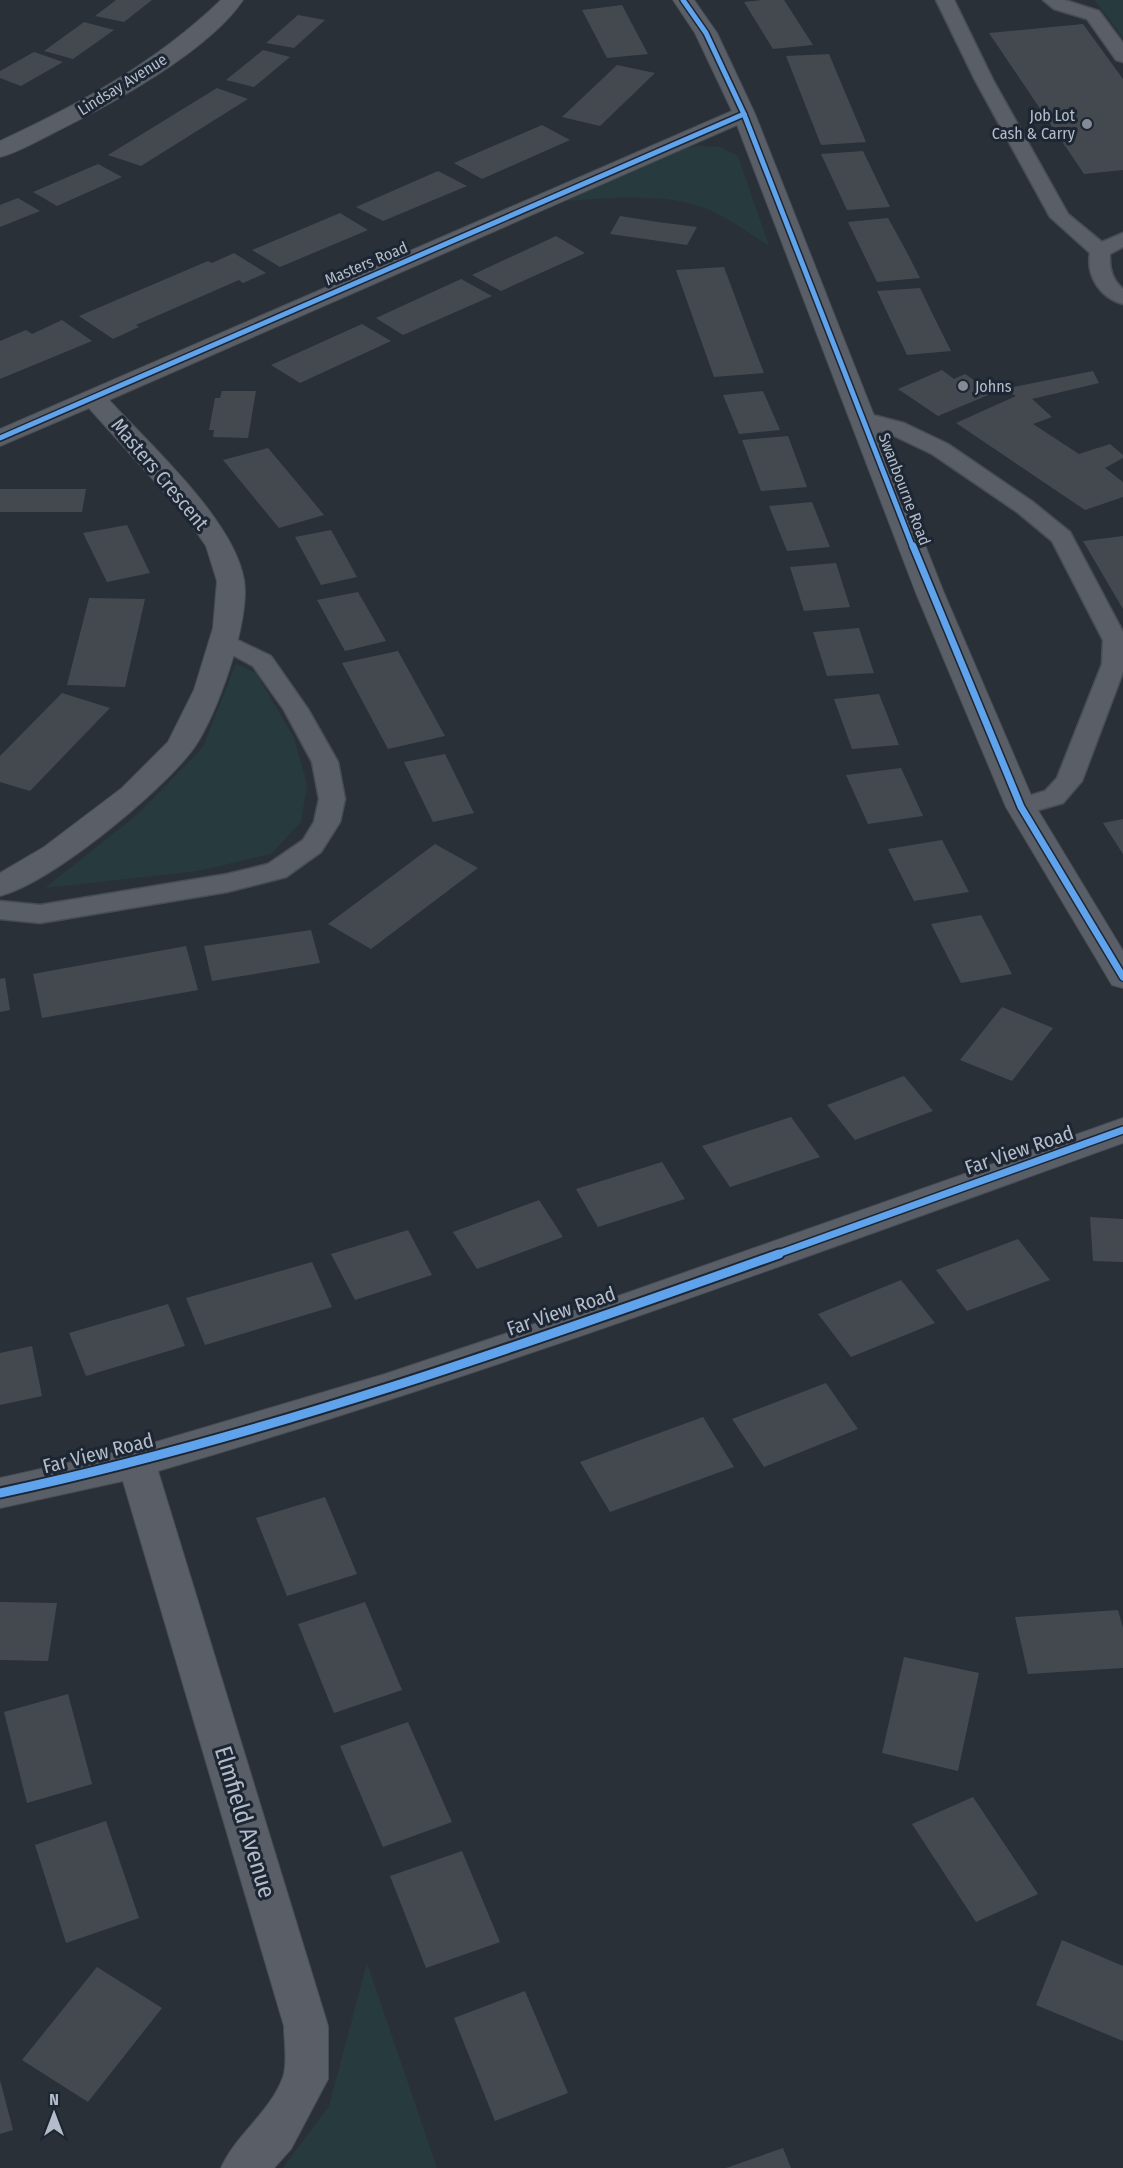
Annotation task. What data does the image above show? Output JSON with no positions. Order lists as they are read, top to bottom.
{
  "streets": {
    "street": [
      "Lindsay Avenue",
      "Masters Road",
      "Masters Crescent",
      "Swanbourne Road",
      "Far View Road",
      "Elmfield Avenue"
    ]
  },
  "crossings": [
    ["Masters Road", "Masters Crescent"],
    ["Masters Road", "Swanbourne Road"],
    ["Far View Road", "Elmfield Avenue"]
  ],
  "places": ["Job Lot Cash & Carry", "Johns"],
  "north": "top"
}
